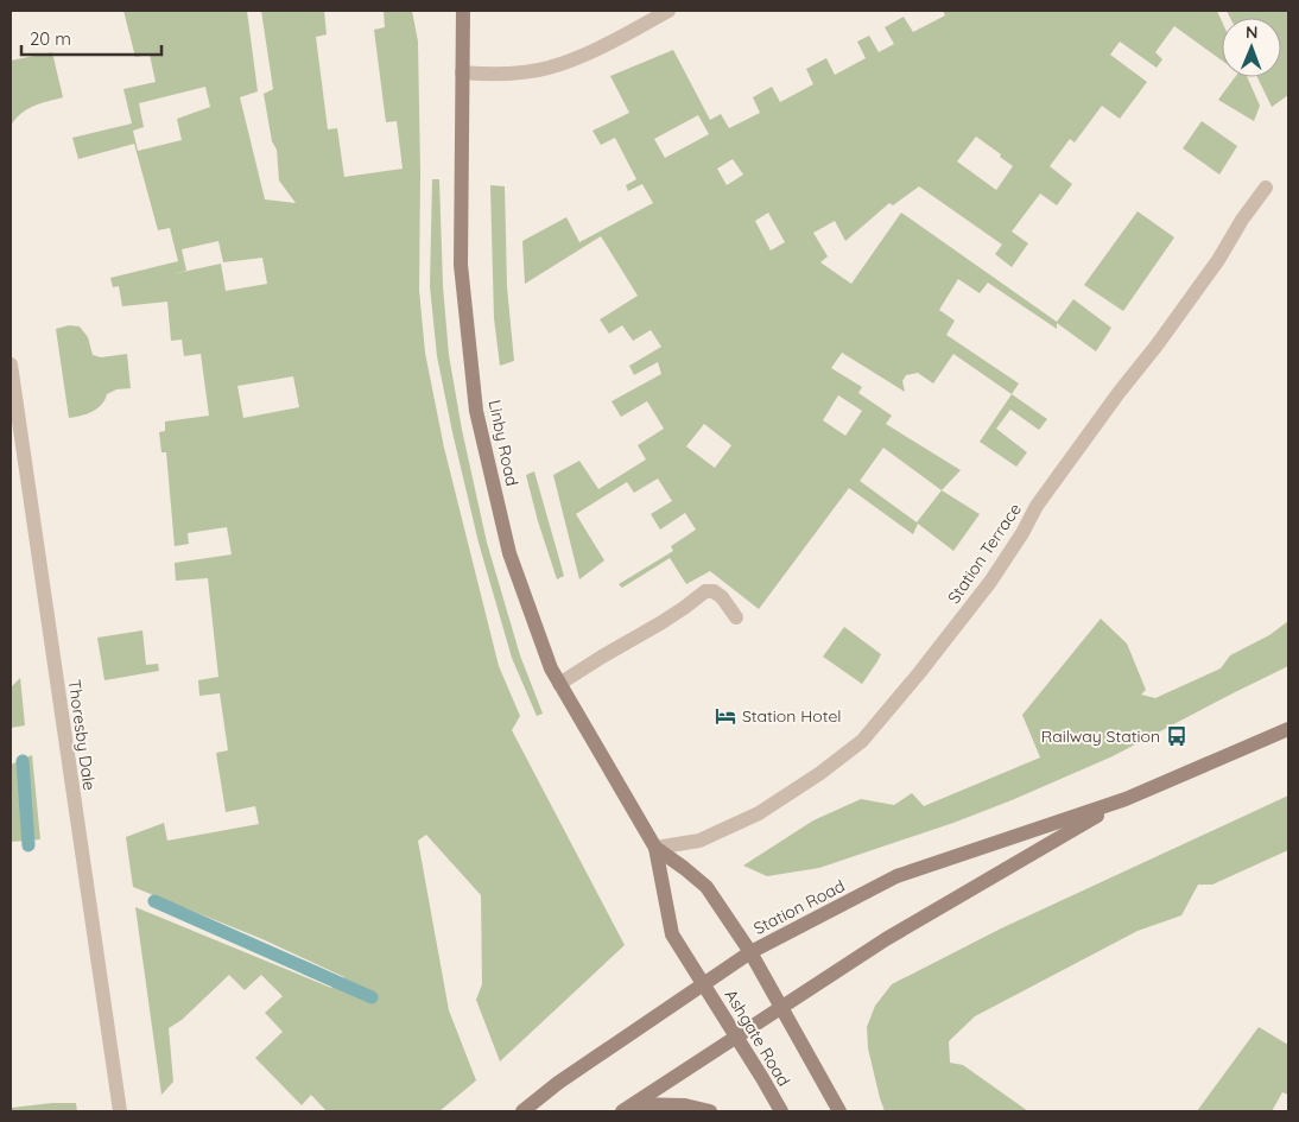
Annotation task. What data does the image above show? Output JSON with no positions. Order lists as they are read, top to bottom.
{
  "streets": {
    "street": [
      "Linby Road",
      "Station Terrace",
      "Thoresby Dale",
      "Station Road",
      "Ashgate Road"
    ]
  },
  "crossings": [
    ["Linby Road", "Station Terrace"],
    ["Linby Road", "Station Road"],
    ["Linby Road", "Ashgate Road"],
    ["Station Road", "Ashgate Road"]
  ],
  "places": {
    "hotel": ["Station Hotel"],
    "bus stop": ["Railway Station"]
  },
  "scale_bar": "20 m",
  "north": "top"
}
